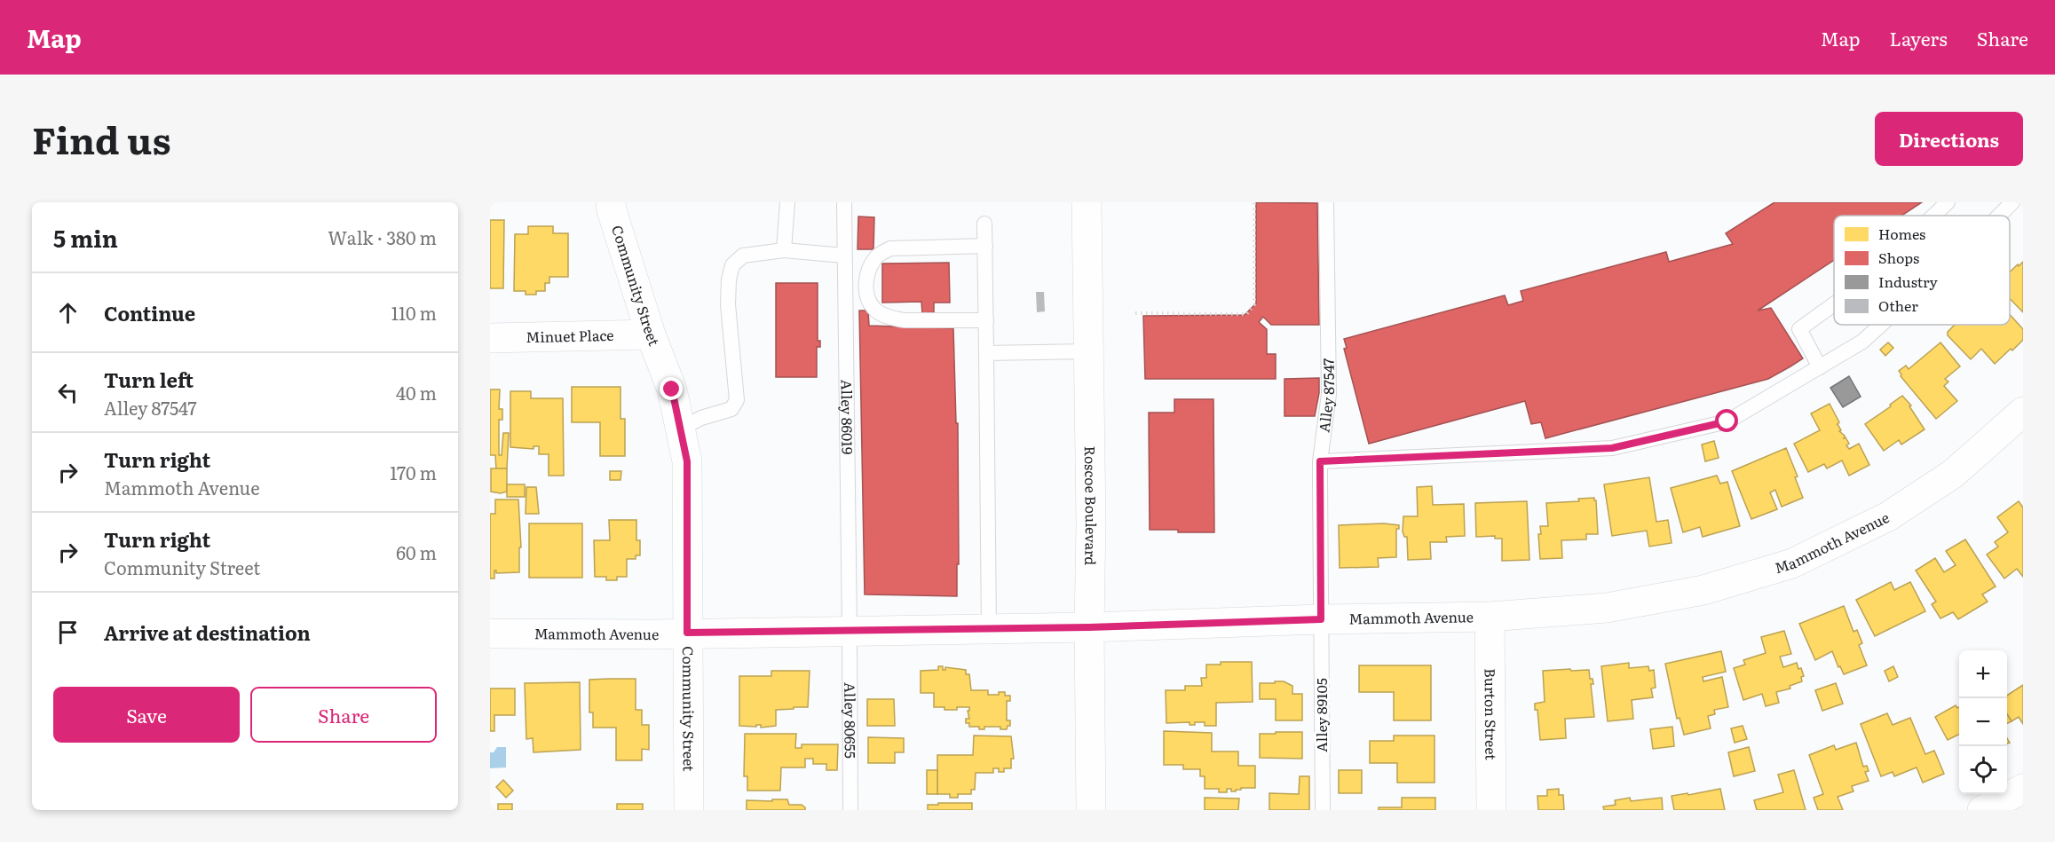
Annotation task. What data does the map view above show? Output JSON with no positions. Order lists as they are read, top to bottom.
{
  "streets": {
    "street": [
      "Community Street",
      "Minuet Place",
      "Roscoe Boulevard",
      "Mammoth Avenue",
      "Burton Street"
    ],
    "lane": [
      "Alley 87547",
      "Alley 86019",
      "Alley 89105",
      "Alley 80655"
    ]
  },
  "crossings": [
    ["Community Street", "Minuet Place"],
    ["Community Street", "Mammoth Avenue"],
    ["Alley 87547", "Mammoth Avenue"],
    ["Alley 87547", "Alley 89105"],
    ["Alley 86019", "Mammoth Avenue"],
    ["Alley 86019", "Alley 80655"],
    ["Roscoe Boulevard", "Mammoth Avenue"],
    ["Mammoth Avenue", "Burton Street"],
    ["Mammoth Avenue", "Alley 89105"],
    ["Mammoth Avenue", "Alley 80655"]
  ],
  "legend": [
    "Homes",
    "Shops",
    "Industry",
    "Other"
  ],
  "page": {
    "header": "Map",
    "nav": ["Map", "Layers", "Share"],
    "title": "Find us",
    "buttons": [
      "Directions",
      ["Save", "Share"]
    ],
    "heading": ["5 min", "Walk · 380 m"],
    "list": [
      ["Continue", "110 m"],
      ["Turn left", "Alley 87547", "40 m"],
      ["Turn right", "Mammoth Avenue", "170 m"],
      ["Turn right", "Community Street", "60 m"],
      "Arrive at destination"
    ],
    "map_buttons": ["+", "−"]
  }
}
